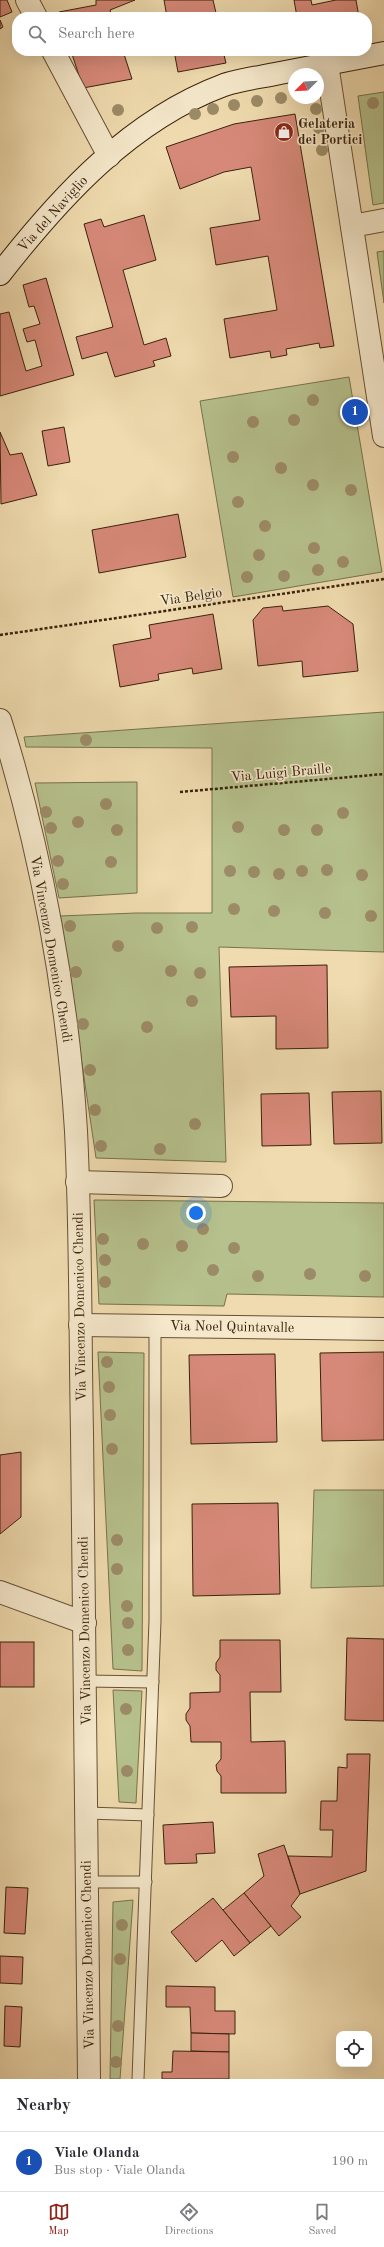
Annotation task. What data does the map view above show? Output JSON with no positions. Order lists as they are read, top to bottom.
{
  "streets": {
    "street": ["Via del Naviglio", "Via Vincenzo Domenico Chendi", "Via Noel Quintavalle"],
    "path": ["Via Belgio", "Via Luigi Braille"]
  },
  "crossings": [
    ["Via Vincenzo Domenico Chendi", "Via Noel Quintavalle"]
  ],
  "places": {
    "shop": ["Gelateria dei Portici"]
  },
  "north": "bottom left",
  "page": {
    "search": "Search here",
    "pins": "1",
    "heading": "Nearby",
    "list": [
      {
        "mark": "1",
        "name": "Viale Olanda",
        "note": "Bus stop · Viale Olanda",
        "value": "190 m"
      }
    ],
    "nav": ["Map", "Directions", "Saved"]
  }
}
